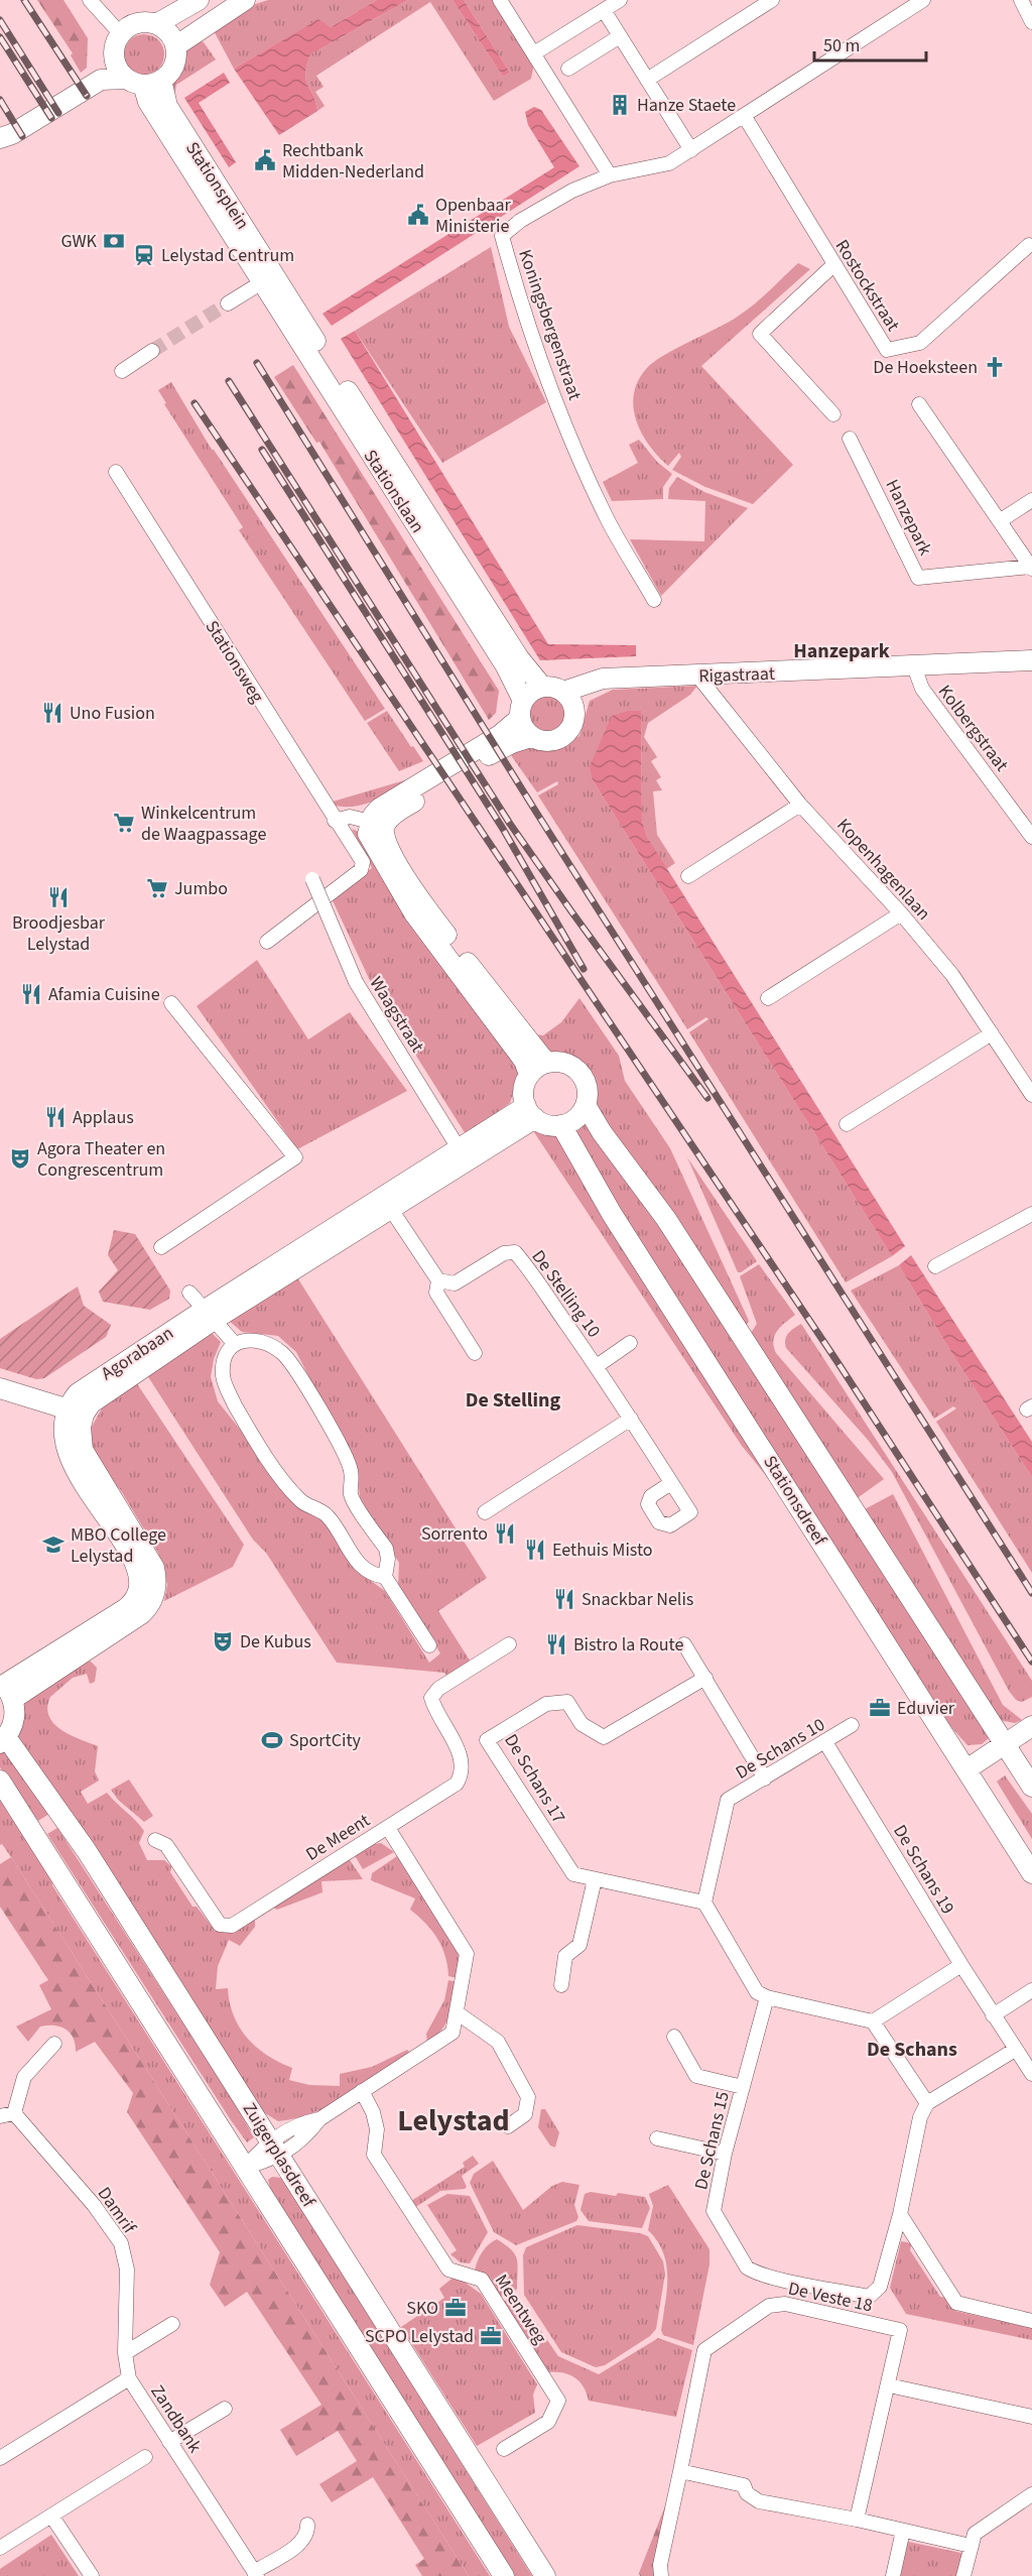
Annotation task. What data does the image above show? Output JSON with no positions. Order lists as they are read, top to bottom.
{
  "streets": {
    "main road": [
      "Stationsplein",
      "Stationslaan",
      "Rigastraat",
      "Agorabaan",
      "Stationsdreef",
      "Zuigerplasdreef"
    ],
    "street": [
      "Rostockstraat",
      "Koningsbergenstraat",
      "Hanzepark",
      "Stationsweg",
      "Kolbergstraat",
      "Kopenhagenlaan",
      "Waagstraat",
      "De Stelling 10",
      "De Schans 10",
      "De Schans 17",
      "De Meent",
      "De Schans 19",
      "De Schans 15",
      "Damrif",
      "De Veste 18",
      "Meentweg",
      "Zandbank"
    ]
  },
  "crossings": [
    ["Stationsplein", "Stationslaan"],
    ["Rostockstraat", "Koningsbergenstraat"],
    ["Stationslaan", "Rigastraat"],
    ["Rigastraat", "Kolbergstraat"],
    ["Rigastraat", "Kopenhagenlaan"],
    ["Waagstraat", "Agorabaan"],
    ["Agorabaan", "Stationsdreef"],
    ["De Schans 10", "De Schans 17"],
    ["De Schans 10", "De Schans 19"],
    ["De Meent", "Zuigerplasdreef"],
    ["De Meent", "Meentweg"],
    ["Damrif", "Zandbank"]
  ],
  "districts": [
    "Hanzepark",
    "De Stelling",
    "De Schans",
    "Lelystad"
  ],
  "places": {
    "building": ["Hanze Staete"],
    "public building": ["Rechtbank Midden-Nederland", "Openbaar Ministerie"],
    "bank": ["GWK"],
    "station": ["Lelystad Centrum"],
    "church": ["De Hoeksteen"],
    "restaurant": [
      "Uno Fusion",
      "Broodjesbar Lelystad",
      "Afamia Cuisine",
      "Applaus",
      "Sorrento",
      "Eethuis Misto",
      "Snackbar Nelis",
      "Bistro la Route"
    ],
    "supermarket": ["Winkelcentrum de Waagpassage", "Jumbo"],
    "theatre": ["Agora Theater en Congrescentrum", "De Kubus"],
    "school or university": ["MBO College Lelystad"],
    "office": ["Eduvier", "SKO", "SCPO Lelystad"],
    "sports": ["SportCity"]
  },
  "scale_bar": "50 m"
}
